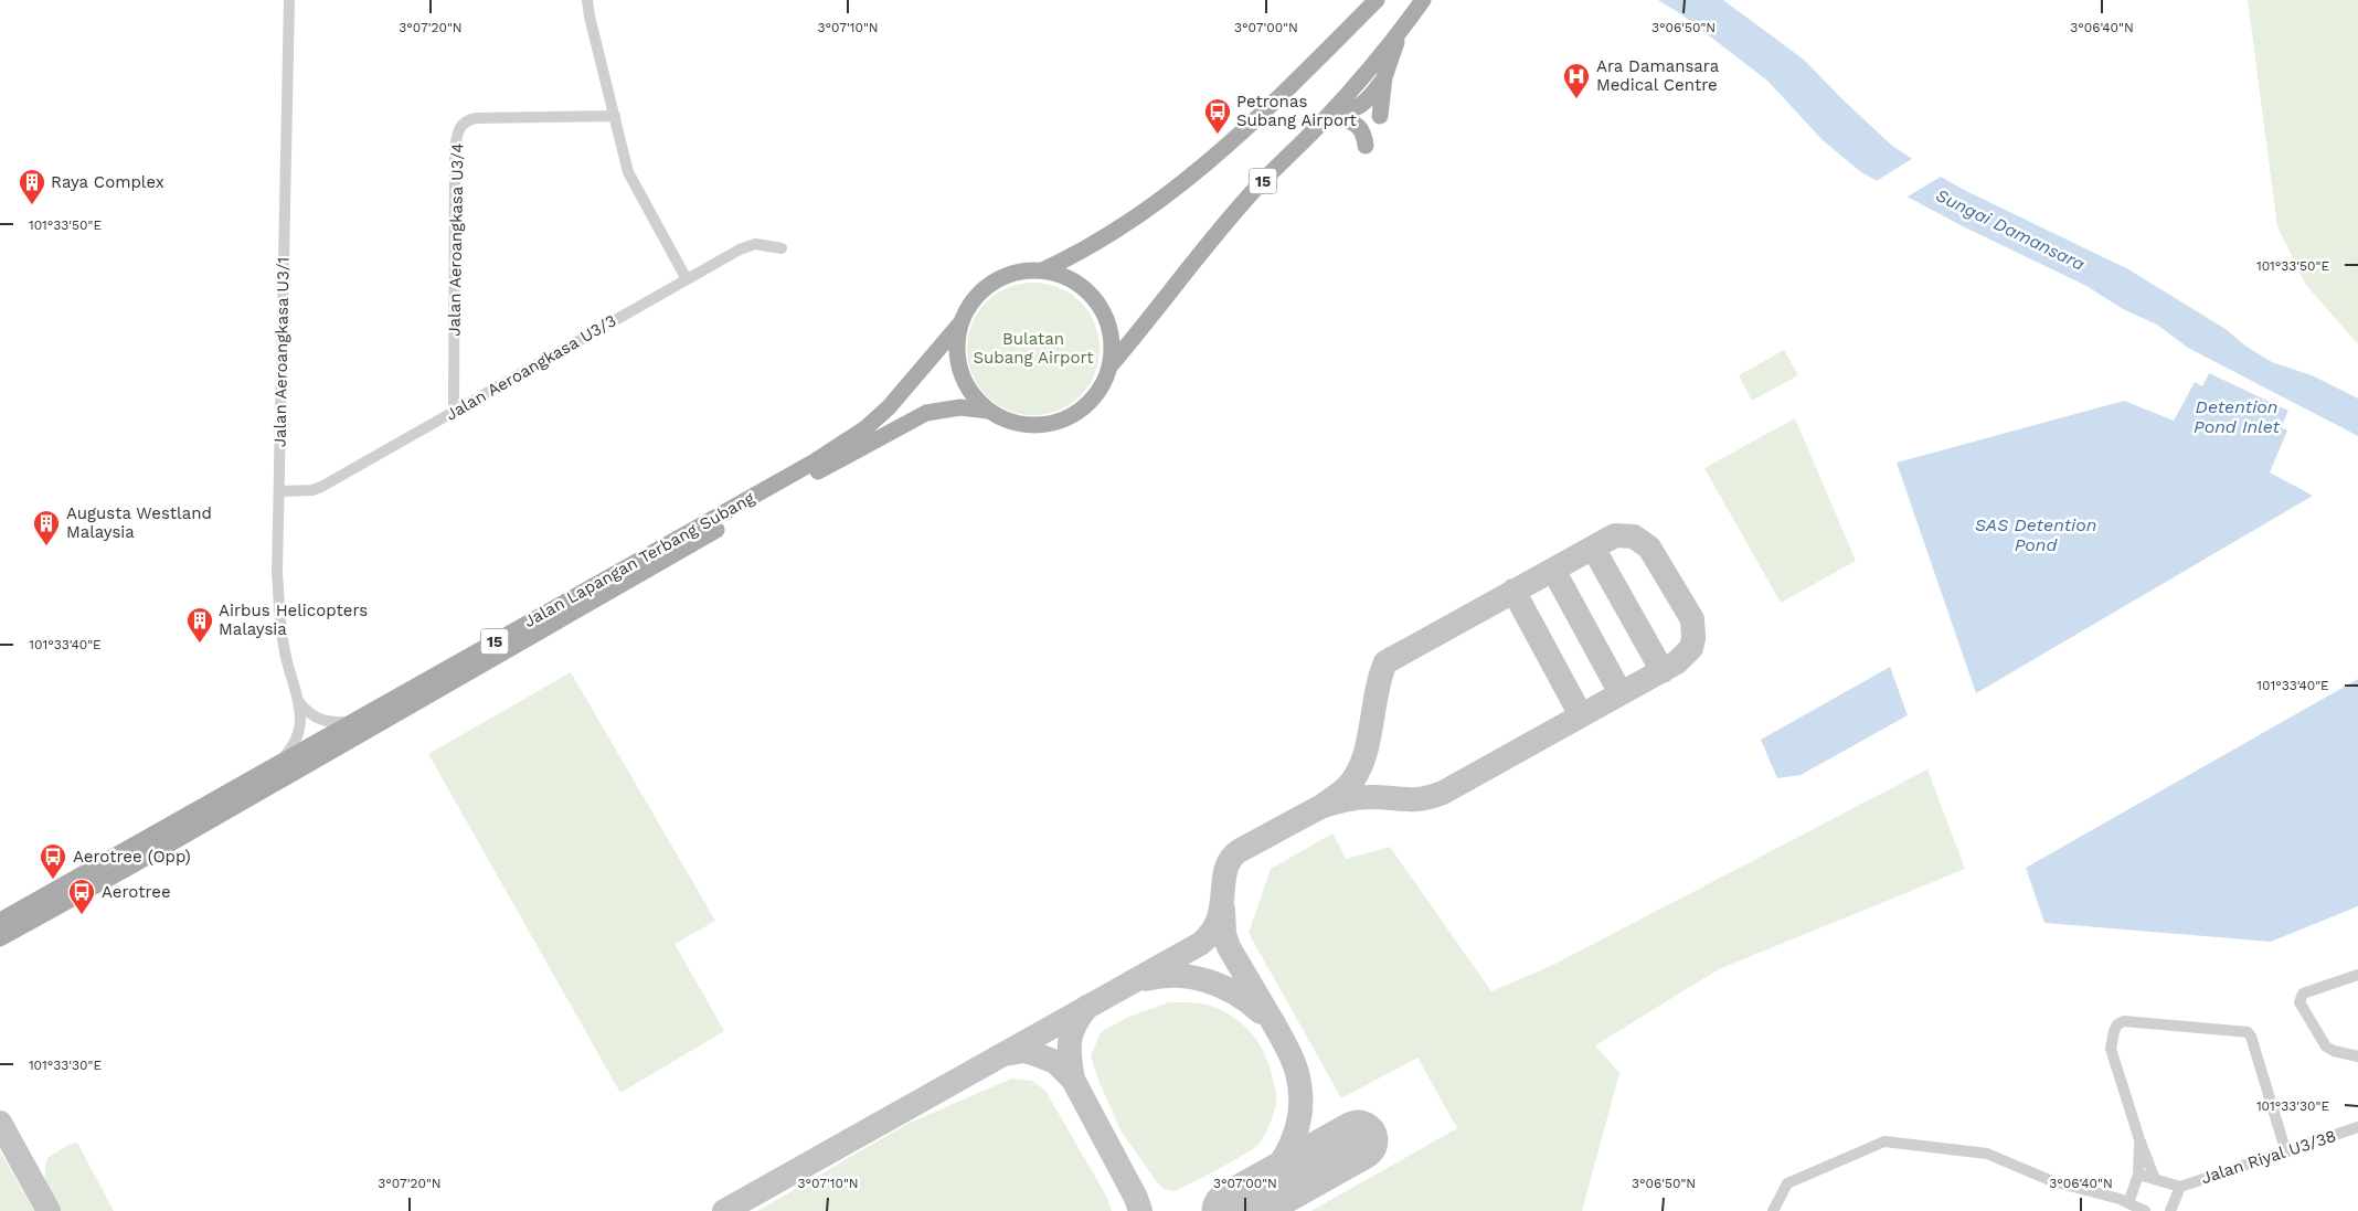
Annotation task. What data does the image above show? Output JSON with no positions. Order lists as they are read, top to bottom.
{
  "streets": {
    "main road": ["15", "Jalan Lapangan Terbang Subang"],
    "street": [
      "Jalan Aeroangkasa U3/4",
      "Jalan Aeroangkasa U3/1",
      "Jalan Aeroangkasa U3/3",
      "Jalan Riyal U3/38"
    ]
  },
  "crossings": [
    ["15", "Jalan Lapangan Terbang Subang"],
    ["Jalan Aeroangkasa U3/4", "Jalan Aeroangkasa U3/3"],
    ["Jalan Aeroangkasa U3/1", "Jalan Aeroangkasa U3/3"],
    ["Jalan Aeroangkasa U3/1", "Jalan Lapangan Terbang Subang"]
  ],
  "water": ["Sungai Damansara", "Detention Pond Inlet", "SAS Detention Pond"],
  "parks": ["Bulatan Subang Airport"],
  "places": {
    "hospital": ["Ara Damansara Medical Centre"],
    "bus stop": ["Petronas Subang Airport", "Aerotree (Opp)", "Aerotree"],
    "building": ["Raya Complex", "Augusta Westland Malaysia", "Airbus Helicopters Malaysia"]
  },
  "coordinates": [
    "3°07'20\"N",
    "3°07'10\"N",
    "3°07'00\"N",
    "3°06'50\"N",
    "3°06'40\"N",
    "101°33'50\"E",
    "101°33'40\"E",
    "101°33'30\"E"
  ]
}
